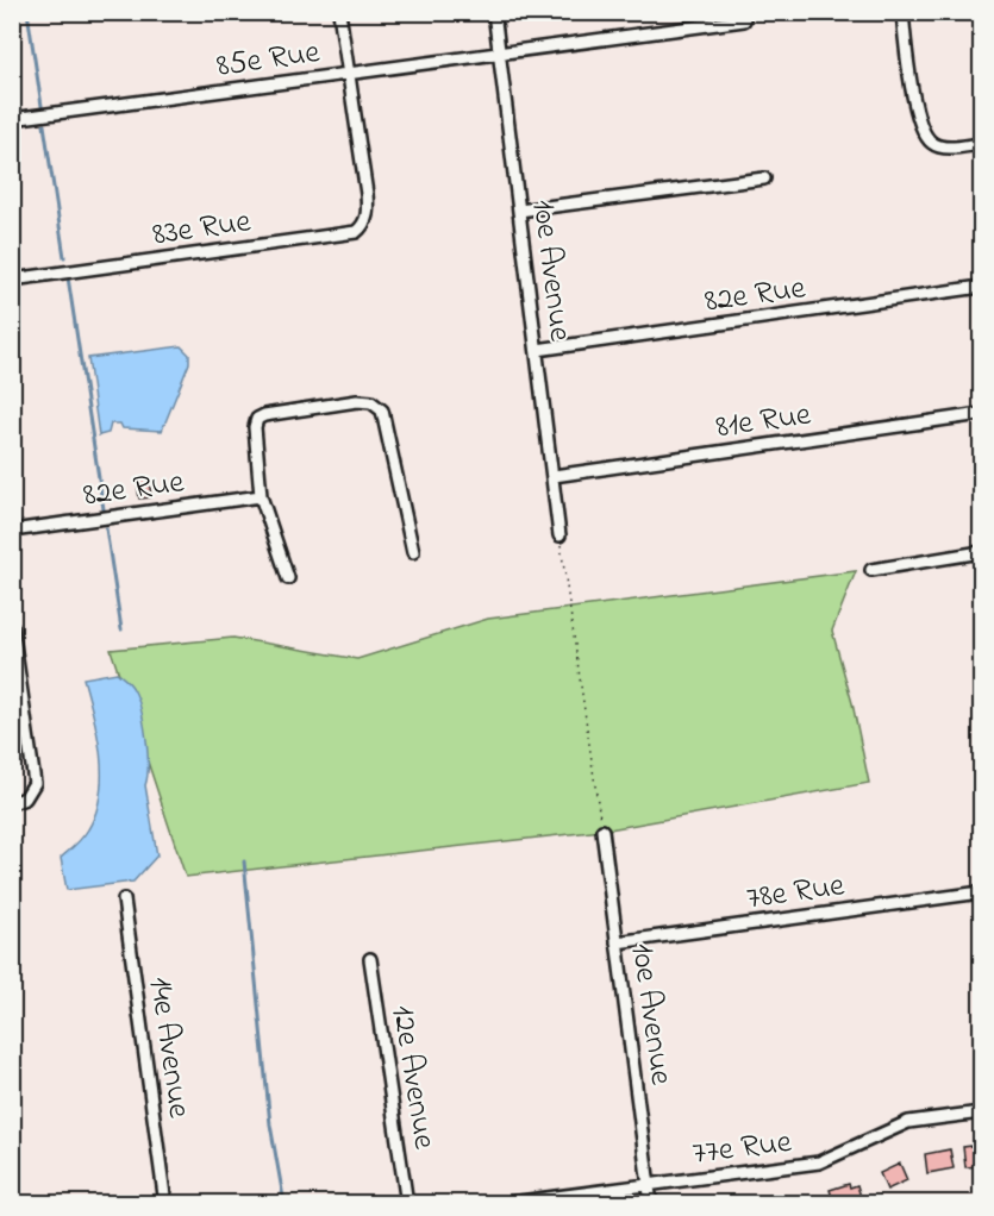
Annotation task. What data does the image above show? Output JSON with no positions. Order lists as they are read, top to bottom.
{
  "streets": {
    "street": [
      "85e Rue",
      "83e Rue",
      "10e Avenue",
      "82e Rue",
      "81e Rue",
      "78e Rue",
      "14e Avenue",
      "12e Avenue",
      "77e Rue"
    ]
  },
  "crossings": [
    ["85e Rue", "83e Rue"],
    ["85e Rue", "10e Avenue"],
    ["10e Avenue", "82e Rue"],
    ["10e Avenue", "81e Rue"],
    ["10e Avenue", "78e Rue"],
    ["10e Avenue", "77e Rue"]
  ]
}
